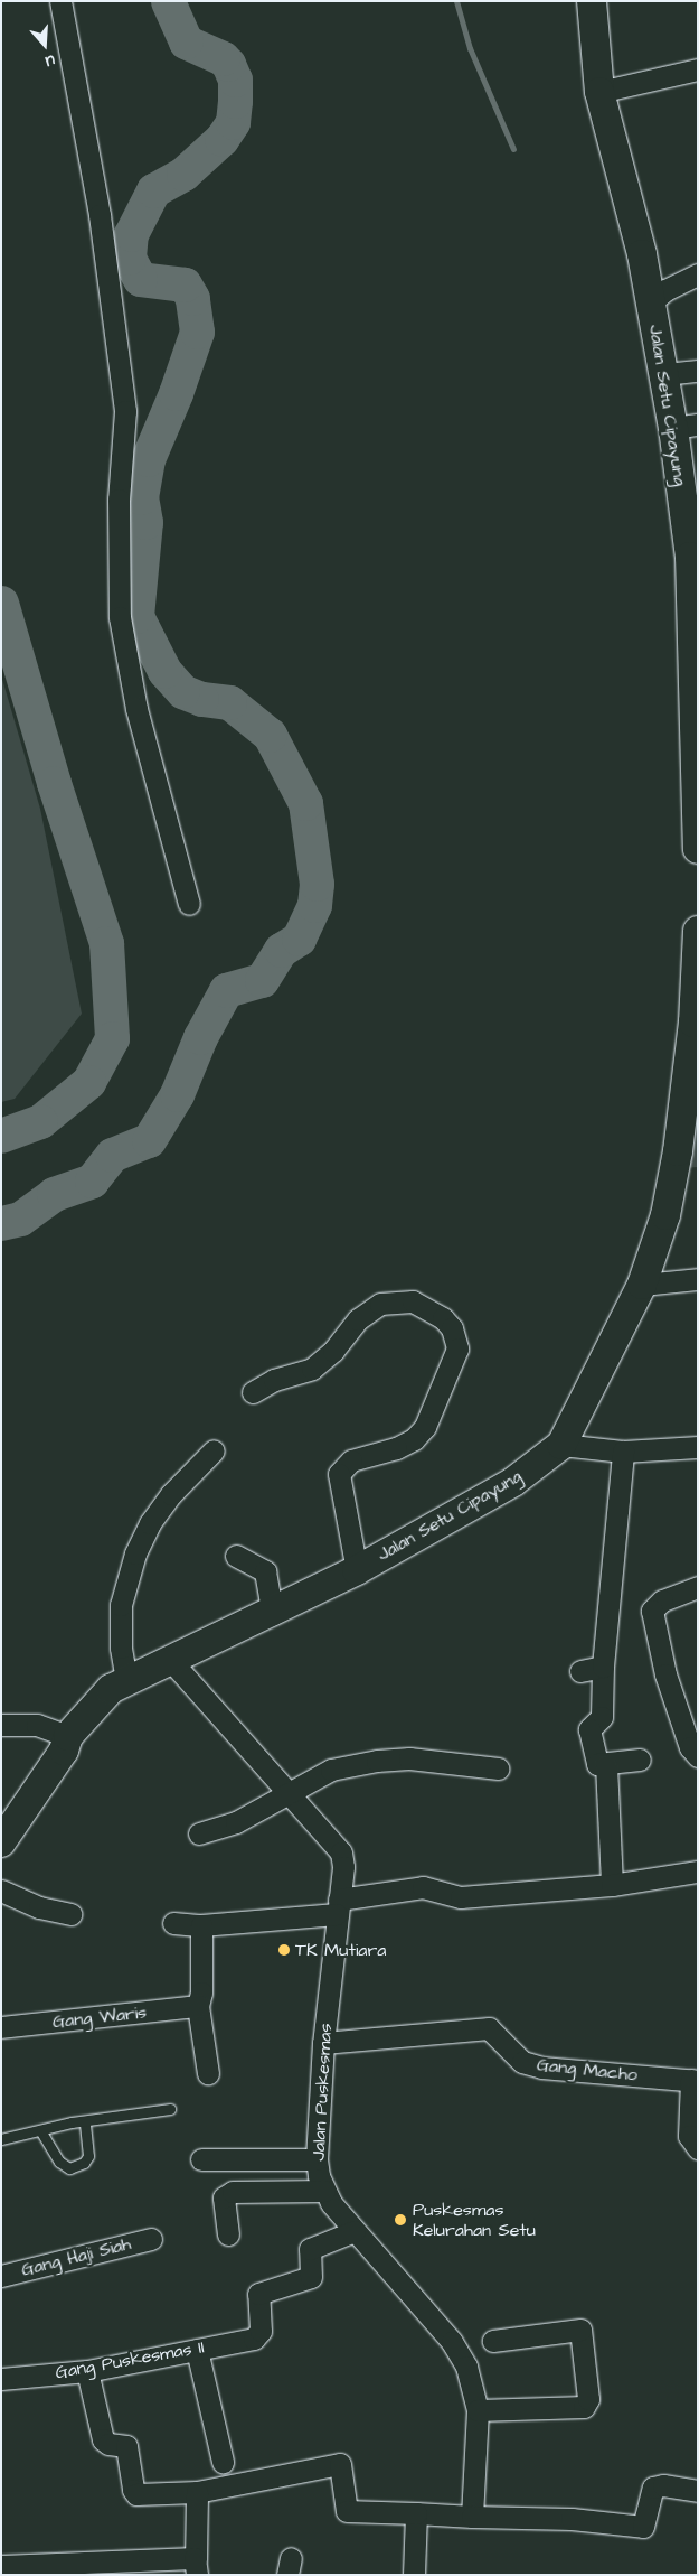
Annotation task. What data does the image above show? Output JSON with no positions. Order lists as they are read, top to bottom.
{
  "streets": {
    "street": [
      "Jalan Setu Cipayung",
      "Gang Waris",
      "Gang Macho",
      "Jalan Puskesmas",
      "Gang Haji Siah",
      "Gang Puskesmas II"
    ]
  },
  "crossings": [
    ["Jalan Setu Cipayung", "Jalan Puskesmas"],
    ["Gang Macho", "Jalan Puskesmas"],
    ["Jalan Puskesmas", "Gang Puskesmas II"]
  ],
  "places": ["TK Mutiara", "Puskesmas Kelurahan Setu"],
  "north": "bottom"
}
